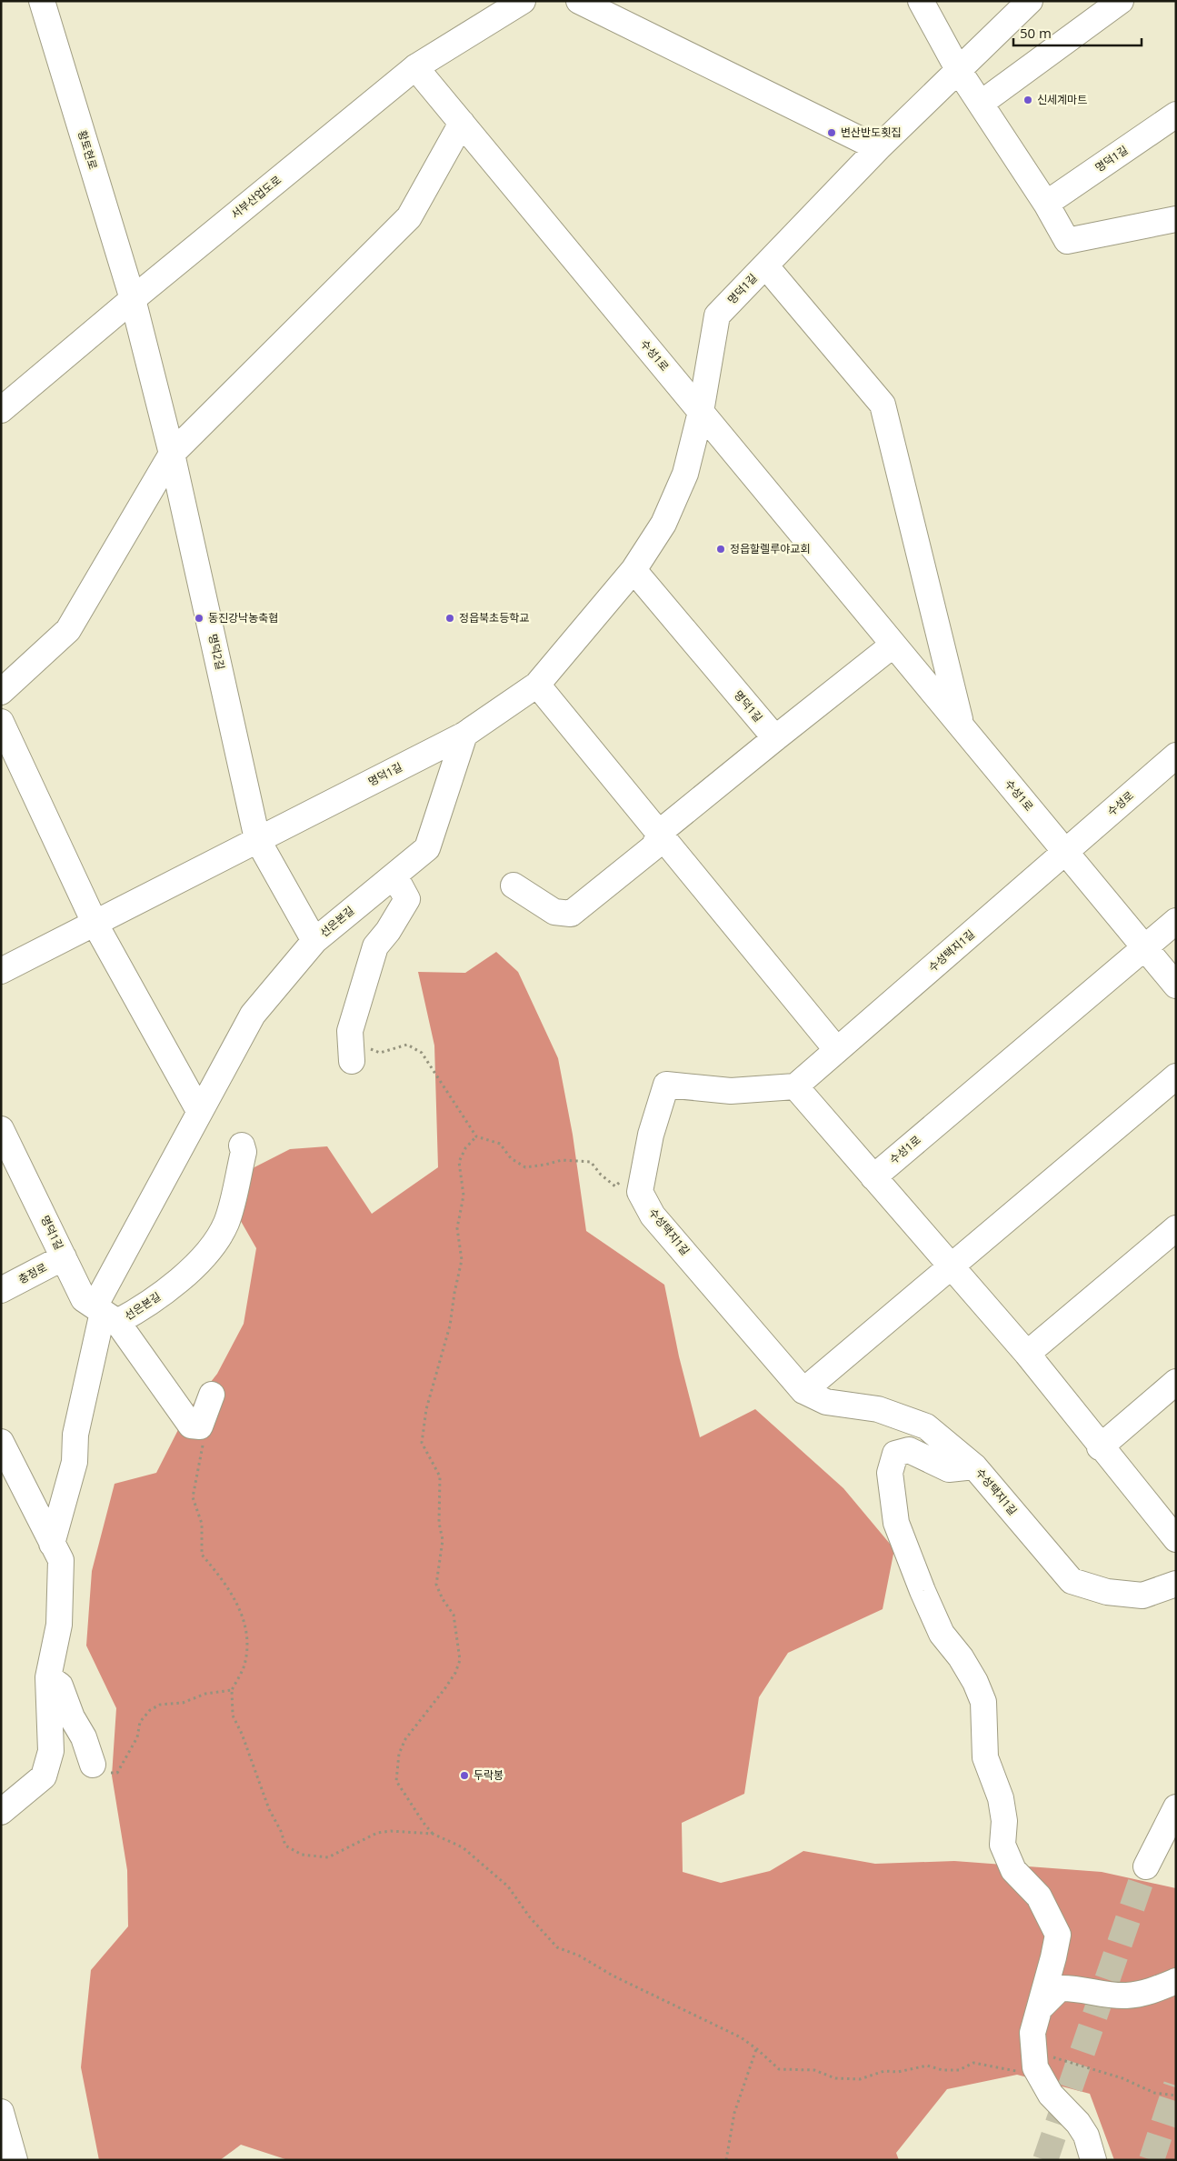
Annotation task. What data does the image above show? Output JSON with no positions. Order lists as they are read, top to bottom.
{
  "streets": {
    "street": [
      "황토현로",
      "명덕1길",
      "서부산업도로",
      "수성1로",
      "명덕2길",
      "수성로",
      "선은본길",
      "수성택지1길",
      "충정로"
    ]
  },
  "crossings": [
    ["황토현로", "서부산업도로"],
    ["황토현로", "명덕2길"],
    ["명덕1길", "수성1로"],
    ["명덕1길", "명덕2길"],
    ["명덕1길", "선은본길"],
    ["명덕1길", "충정로"],
    ["서부산업도로", "수성1로"],
    ["서부산업도로", "명덕2길"],
    ["수성1로", "수성로"],
    ["수성1로", "수성택지1길"],
    ["명덕2길", "선은본길"],
    ["수성로", "수성택지1길"]
  ],
  "places": [
    "신세계마트",
    "변산반도횟집",
    "정읍할렐루야교회",
    "동진강낙농축협",
    "정읍북초등학교",
    "두락봉"
  ],
  "scale_bar": "50 m"
}
